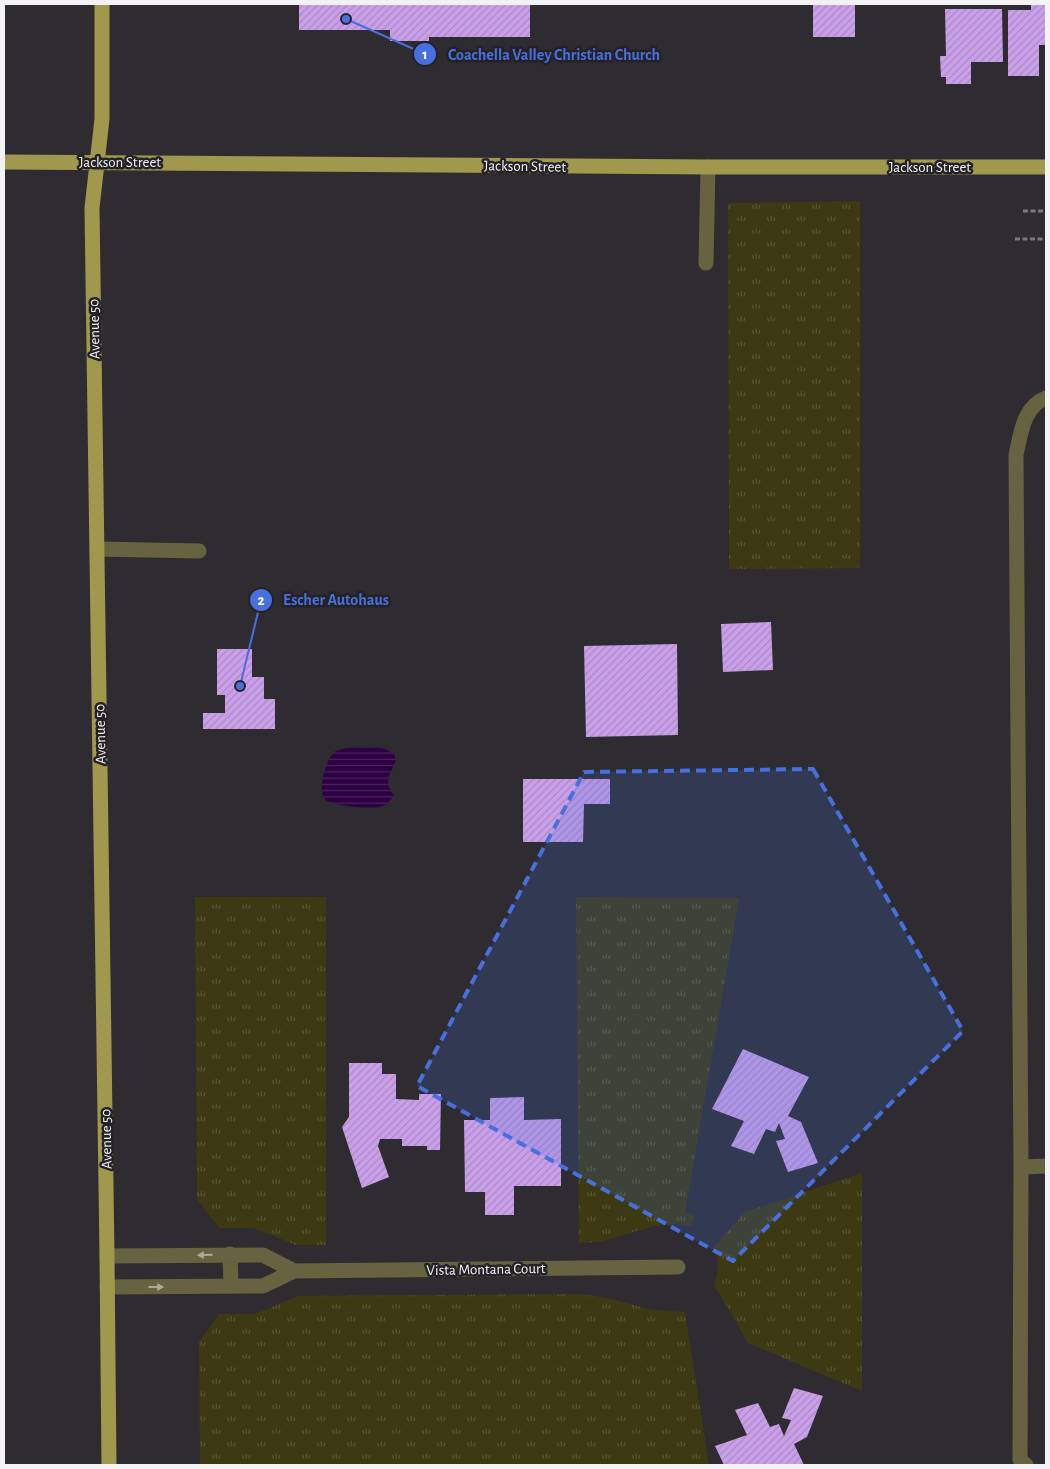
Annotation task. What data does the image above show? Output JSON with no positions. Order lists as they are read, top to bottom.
{
  "streets": {
    "main road": ["Jackson Street", "Avenue 50"],
    "street": ["Vista Montana Court"]
  },
  "crossings": [
    ["Jackson Street", "Avenue 50"],
    ["Avenue 50", "Vista Montana Court"]
  ],
  "places": ["Coachella Valley Christian Church", "Escher Autohaus"]
}
